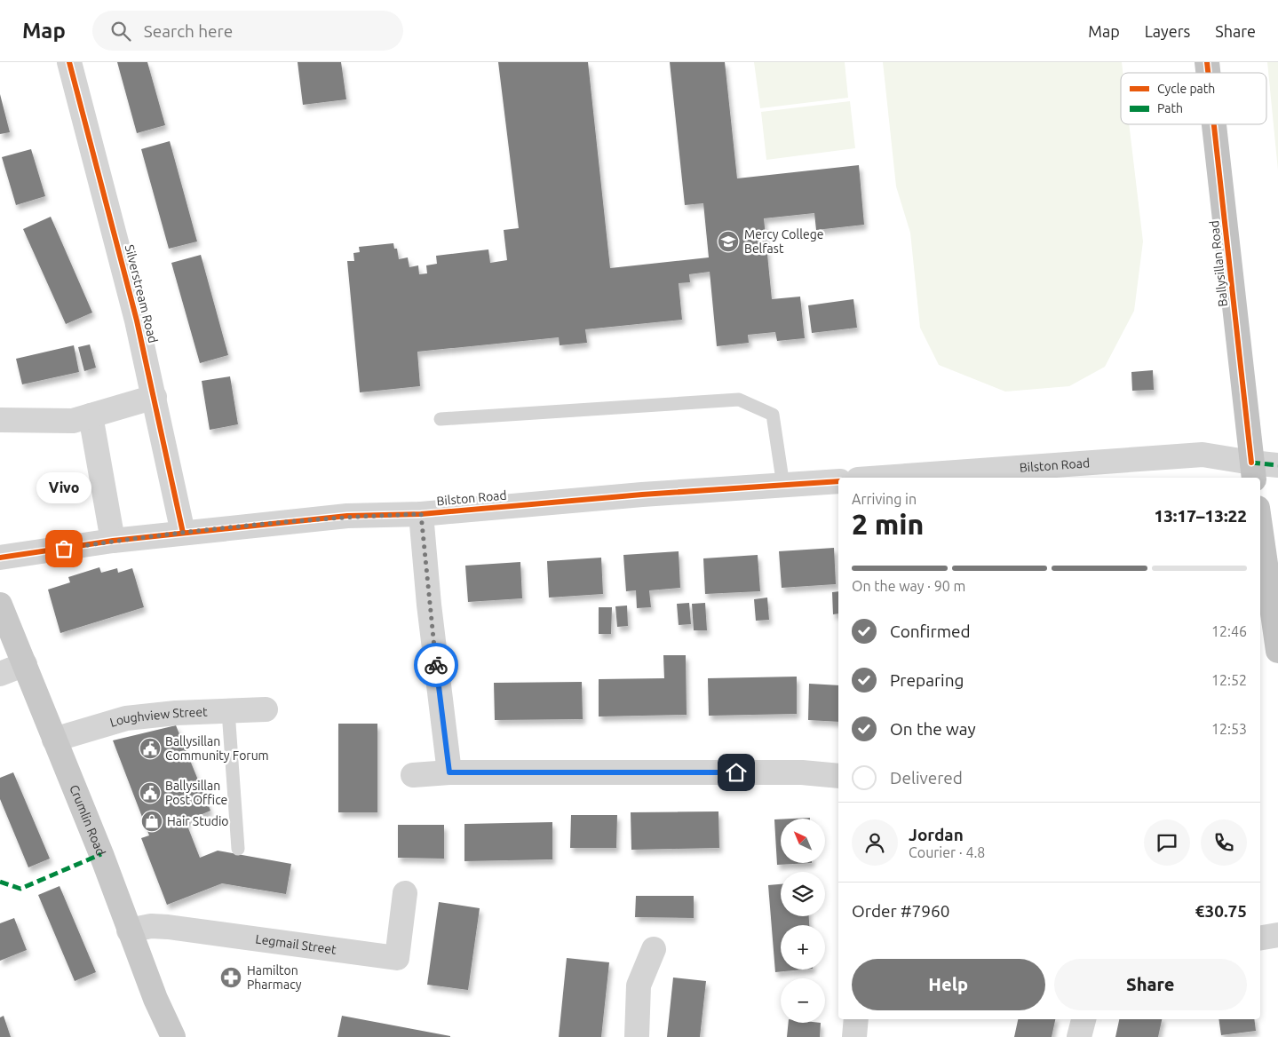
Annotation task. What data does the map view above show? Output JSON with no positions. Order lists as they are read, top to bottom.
{
  "streets": {
    "highway": ["Ballysillan Road"],
    "main road": ["Crumlin Road"],
    "street": [
      "Silverstream Road",
      "Bilston Road",
      "Loughview Street",
      "Legmail Street"
    ]
  },
  "crossings": [
    ["Ballysillan Road", "Bilston Road"],
    ["Silverstream Road", "Bilston Road"],
    ["Loughview Street", "Crumlin Road"],
    ["Crumlin Road", "Legmail Street"]
  ],
  "places": {
    "school or university": ["Mercy College Belfast"],
    "other": ["Vivo"],
    "public building": ["Ballysillan Community Forum", "Ballysillan Post Office"],
    "shop": ["Hair Studio"],
    "pharmacy": ["Hamilton Pharmacy"]
  },
  "legend": ["Cycle path", "Path"],
  "north": "top left",
  "page": {
    "header": "Map",
    "search": "Search here",
    "nav": ["Map", "Layers", "Share"],
    "bubble": "Vivo",
    "heading": ["2 min", "Arriving in", "13:17–13:22"],
    "panel": [
      "Jordan",
      "Courier · 4.8",
      "Order #7960",
      "€30.75"
    ],
    "bar": "On the way · 90 m",
    "list": [
      ["Confirmed", "12:46"],
      ["Preparing", "12:52"],
      ["On the way", "12:53"],
      "Delivered"
    ],
    "map_buttons": ["+", "−"],
    "buttons": ["Help", "Share"]
  }
}
